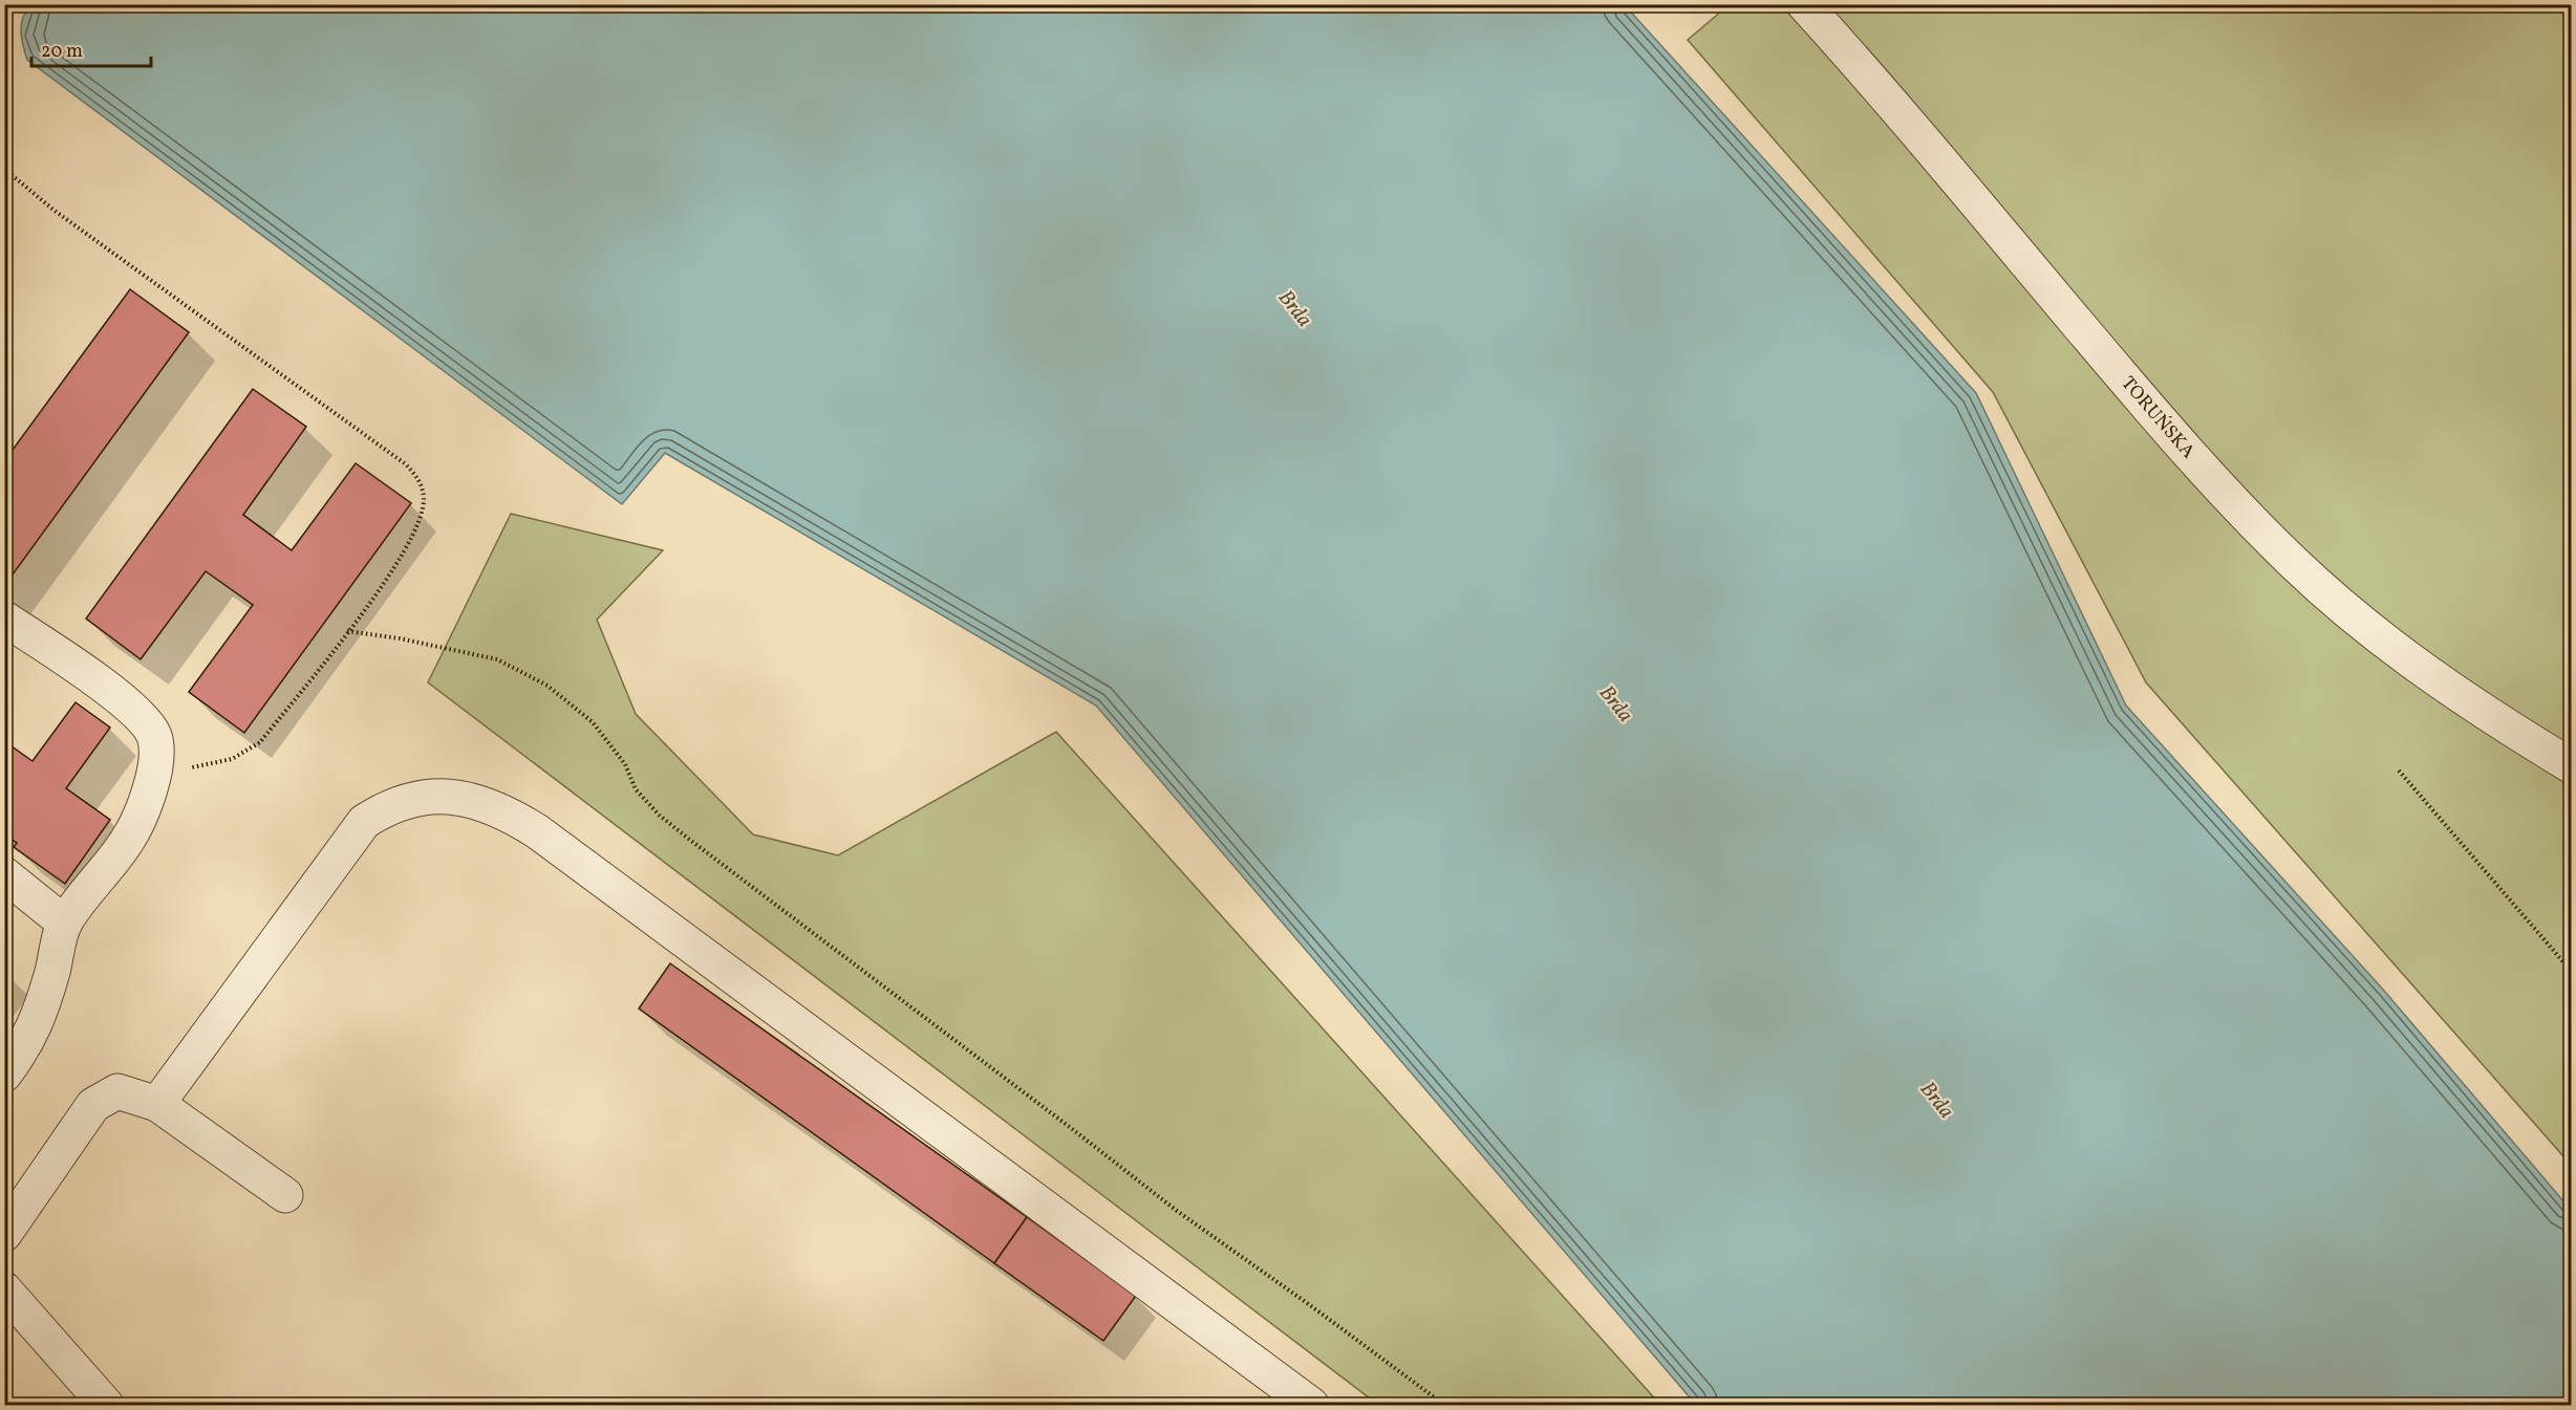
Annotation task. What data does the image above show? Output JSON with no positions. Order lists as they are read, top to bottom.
{
  "streets": {
    "street": ["TORUŃSKA"]
  },
  "water": ["Brda"],
  "scale_bar": "20 m"
}
